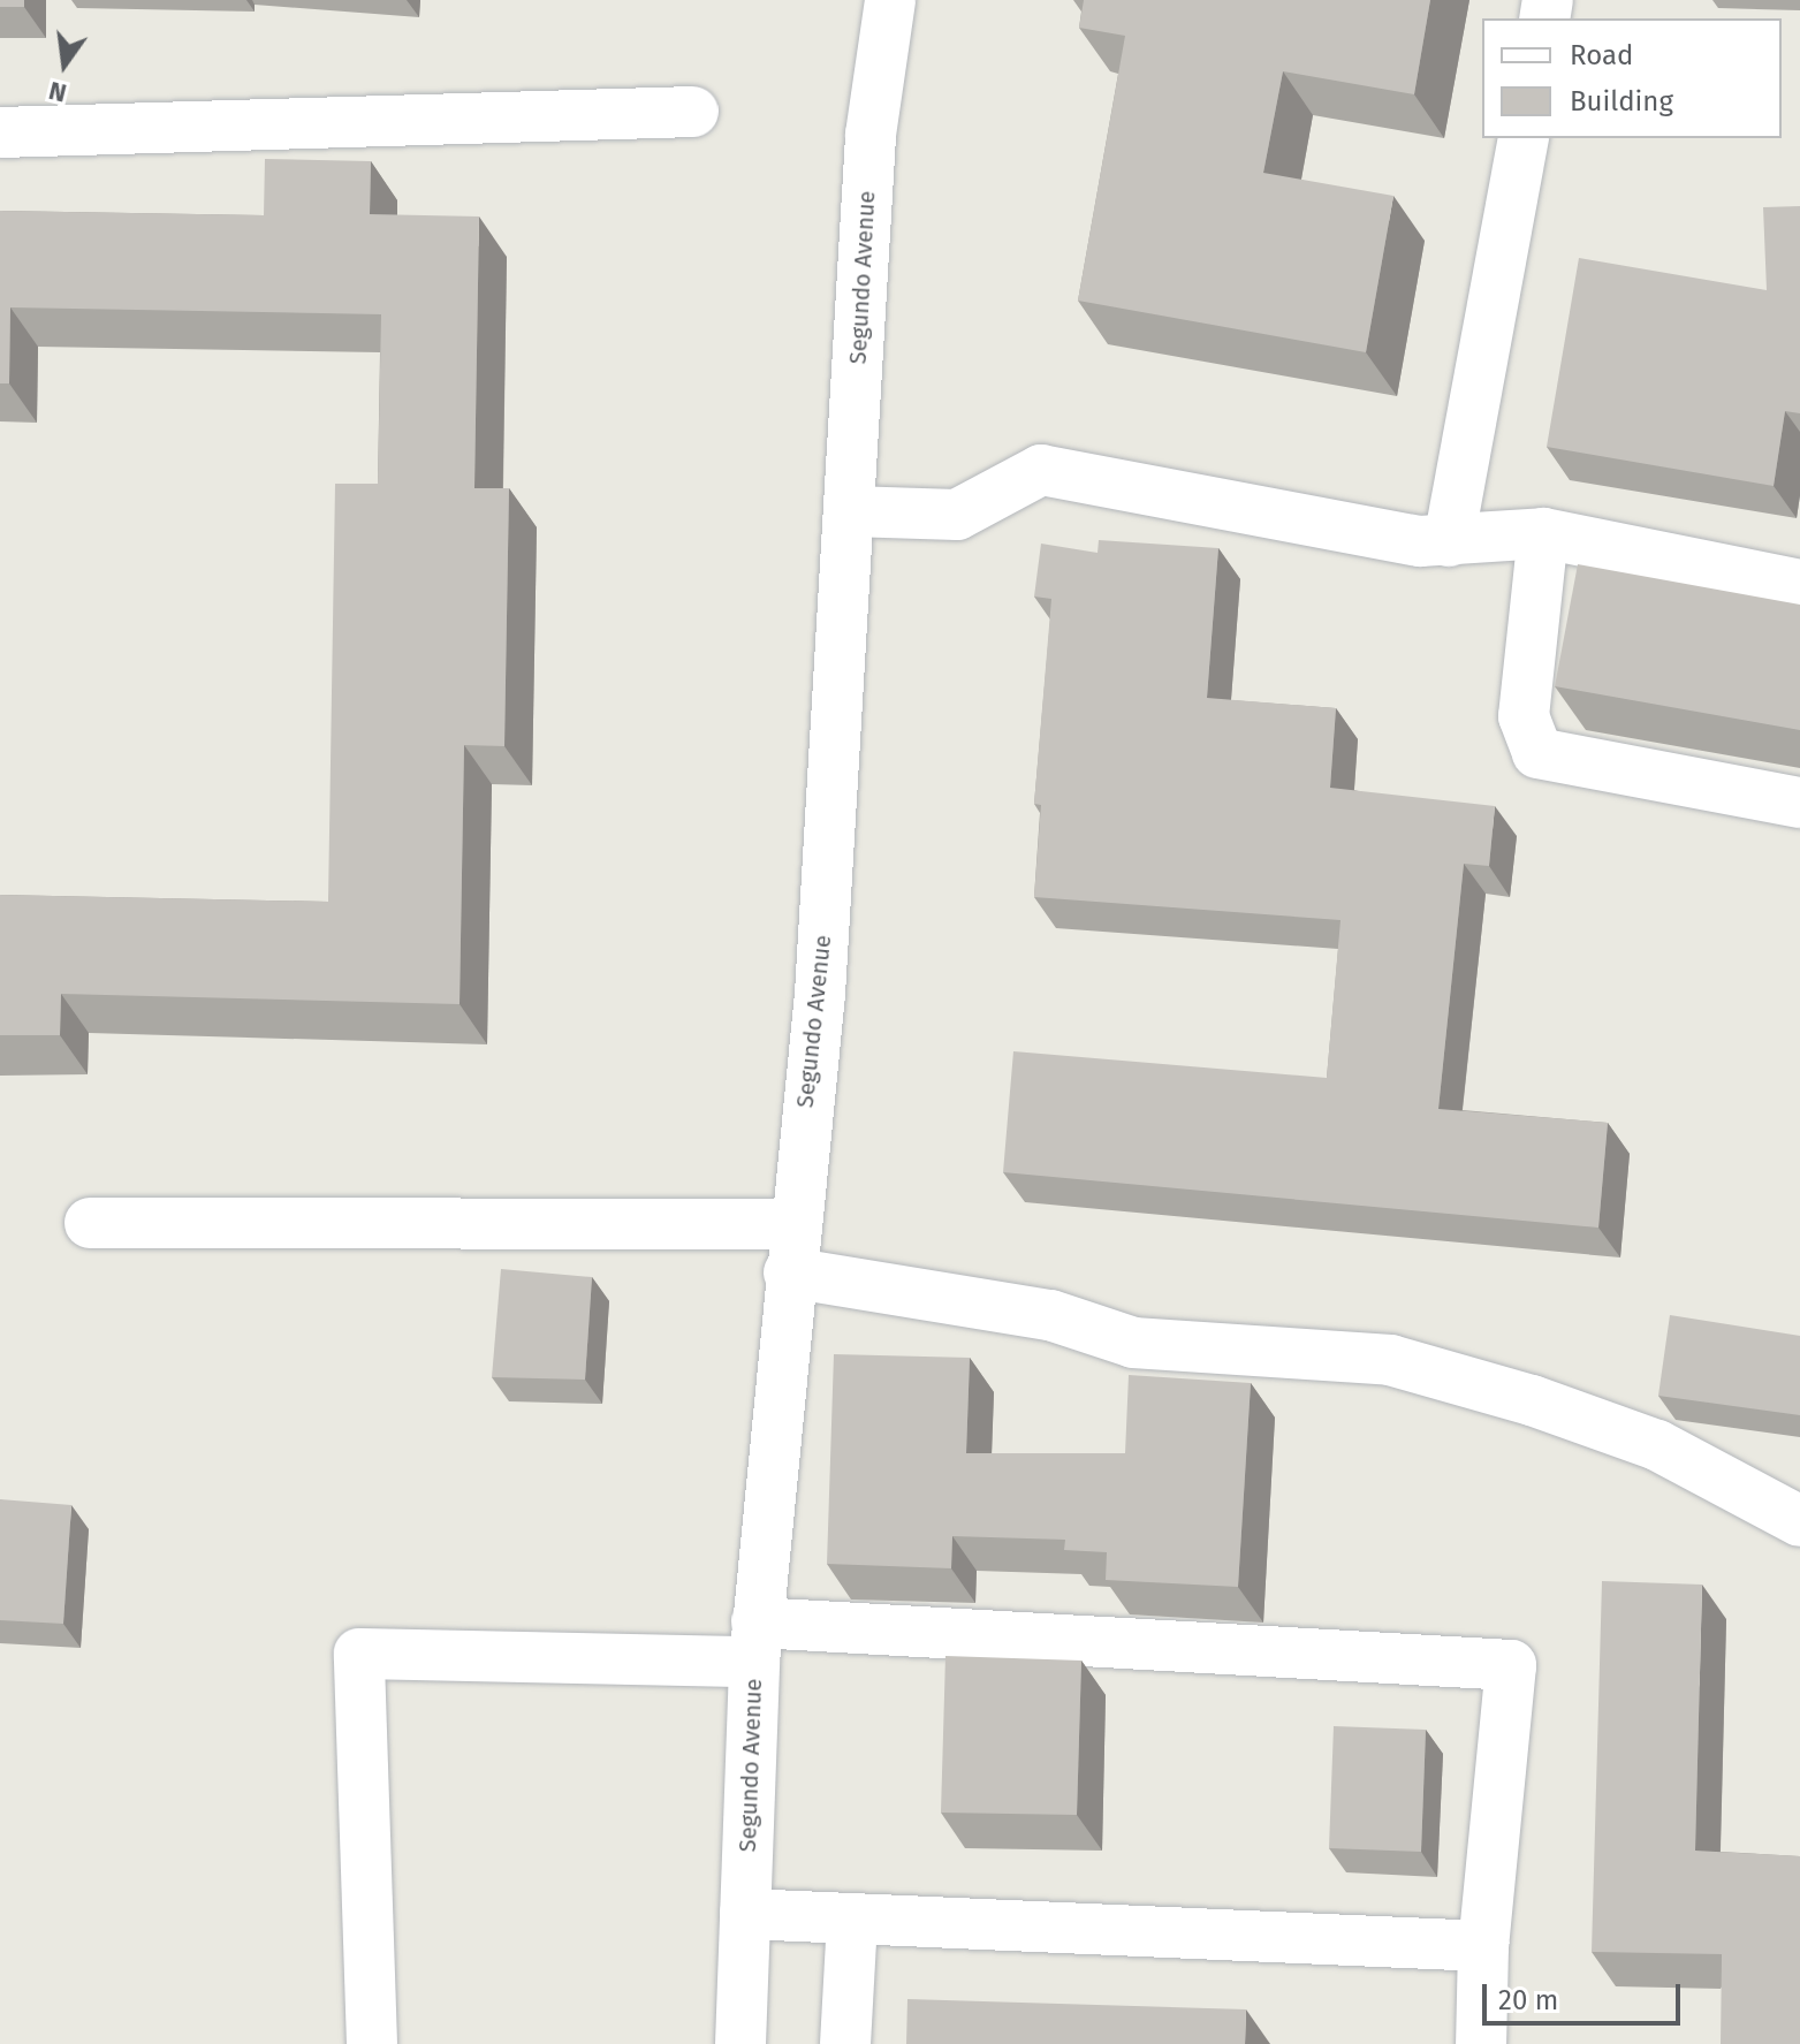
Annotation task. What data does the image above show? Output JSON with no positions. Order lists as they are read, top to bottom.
{
  "streets": {
    "street": ["Segundo Avenue"]
  },
  "legend": ["Road", "Building"],
  "scale_bar": "20 m",
  "north": "bottom"
}
